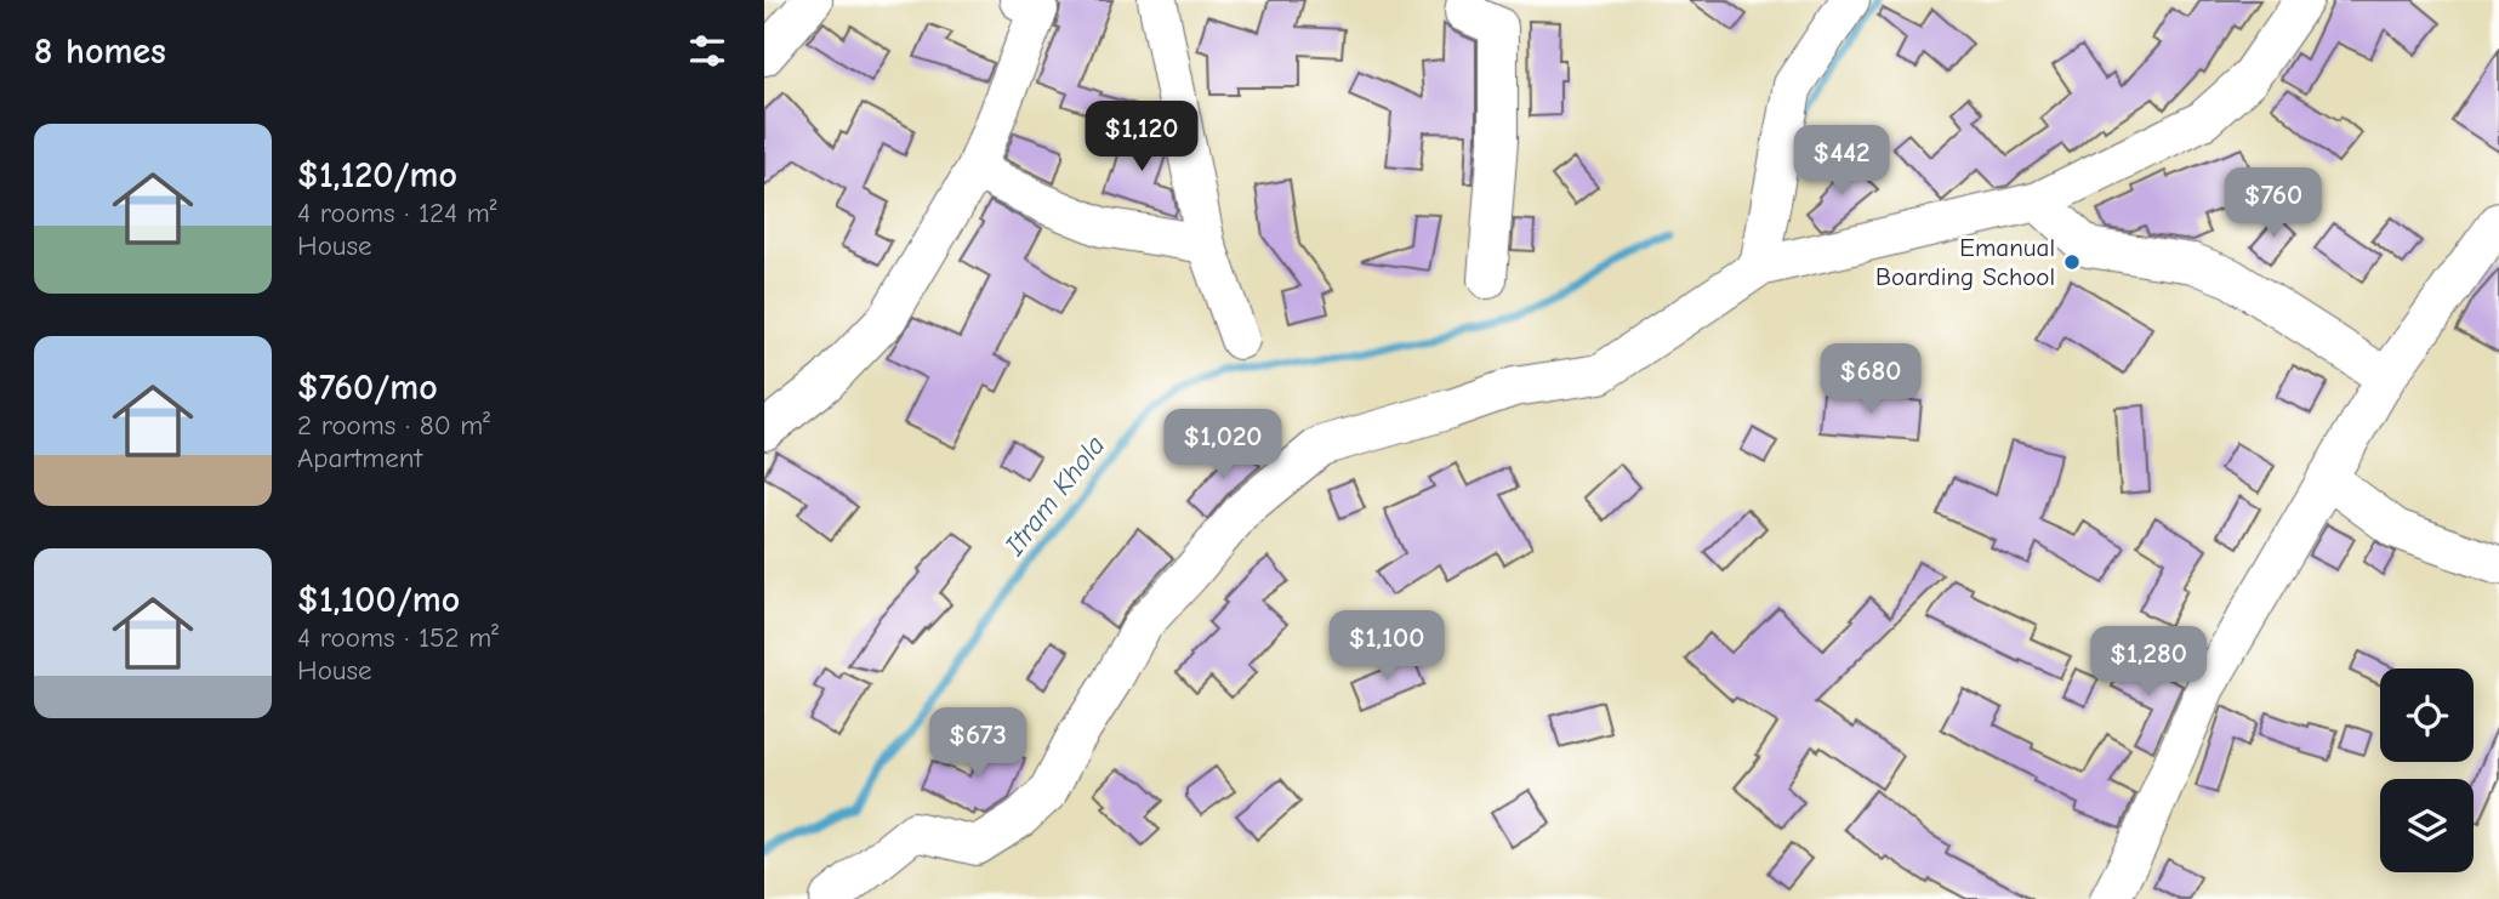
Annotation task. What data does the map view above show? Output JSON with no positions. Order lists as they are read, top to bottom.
{
  "water": ["Itram Khola"],
  "places": ["Emanual Boarding School"],
  "page": {
    "heading": "8 homes",
    "price": [
      "$1,120",
      "$442",
      "$760",
      "$680",
      "$1,020",
      "$1,100",
      "$1,280",
      "$673"
    ],
    "list": [
      {
        "name": "$1,120/mo",
        "note": "4 rooms · 124 m² · House"
      },
      {
        "name": "$760/mo",
        "note": "2 rooms · 80 m² · Apartment"
      },
      {
        "name": "$1,100/mo",
        "note": "4 rooms · 152 m² · House"
      }
    ]
  }
}
